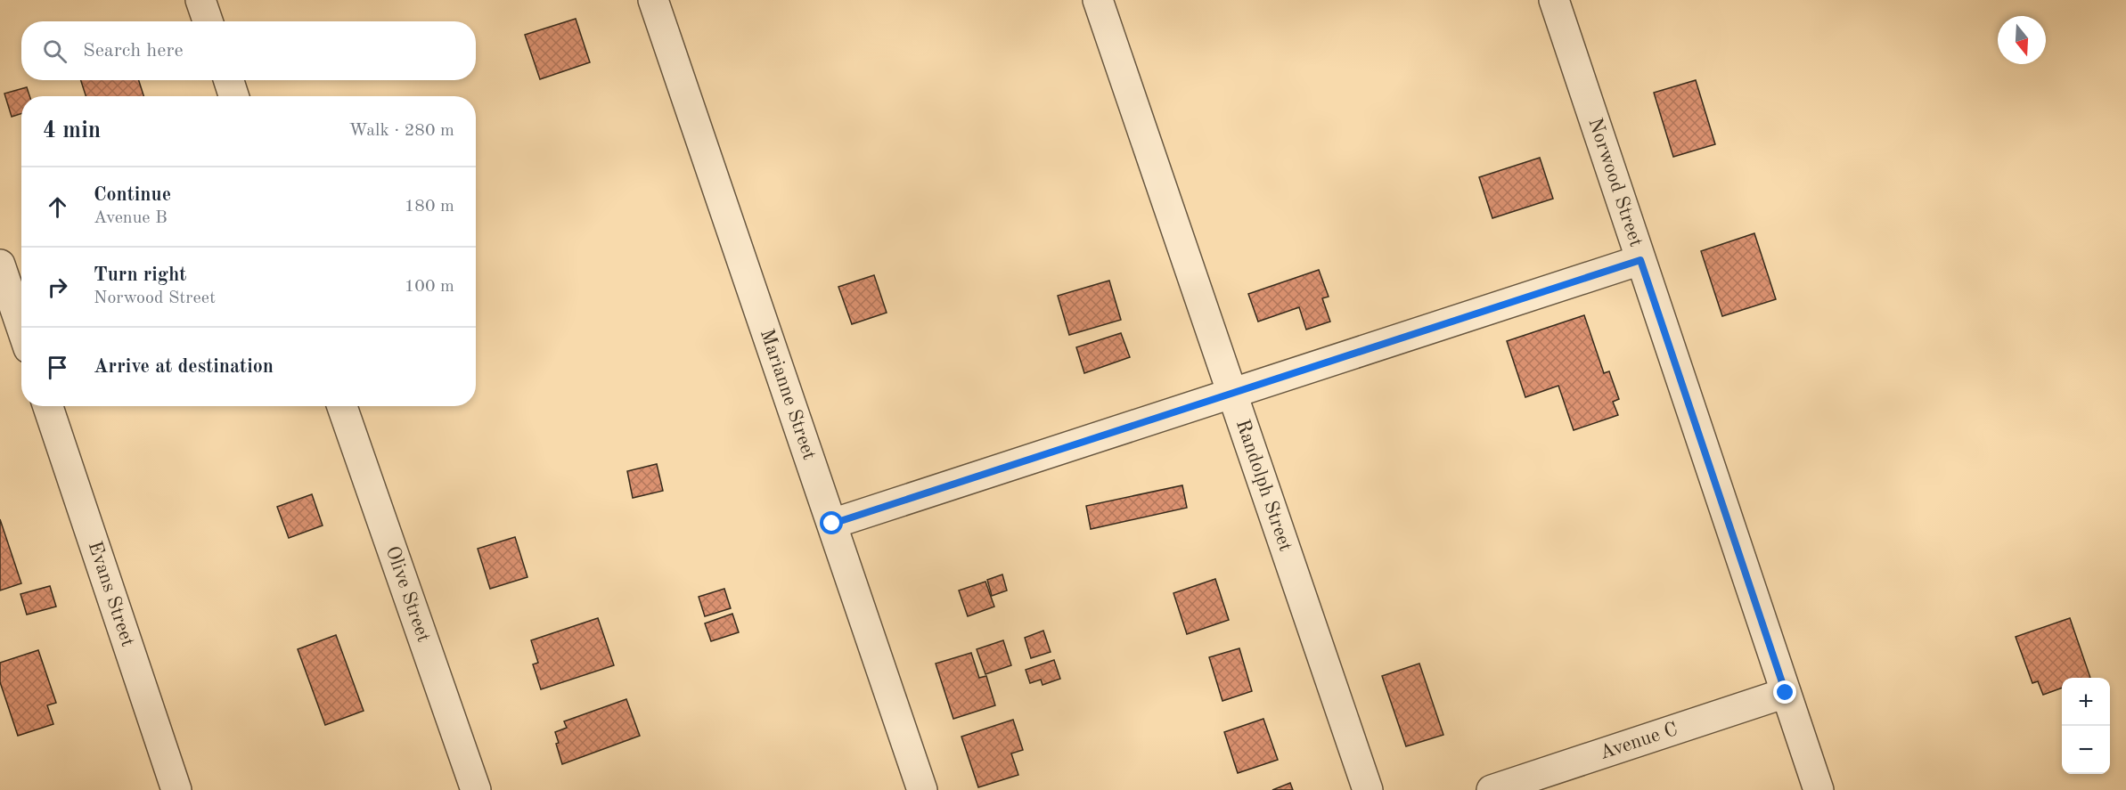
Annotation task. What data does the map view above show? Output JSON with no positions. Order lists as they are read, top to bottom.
{
  "streets": {
    "street": [
      "Norwood Street",
      "Marianne Street",
      "Randolph Street",
      "Evans Street",
      "Olive Street",
      "Avenue C"
    ]
  },
  "crossings": [
    ["Norwood Street", "Avenue C"]
  ],
  "north": "bottom",
  "page": {
    "search": "Search here",
    "heading": ["4 min", "Walk · 280 m"],
    "list": [
      ["Continue", "Avenue B", "180 m"],
      ["Turn right", "Norwood Street", "100 m"],
      "Arrive at destination"
    ],
    "map_buttons": ["+", "−"]
  }
}
